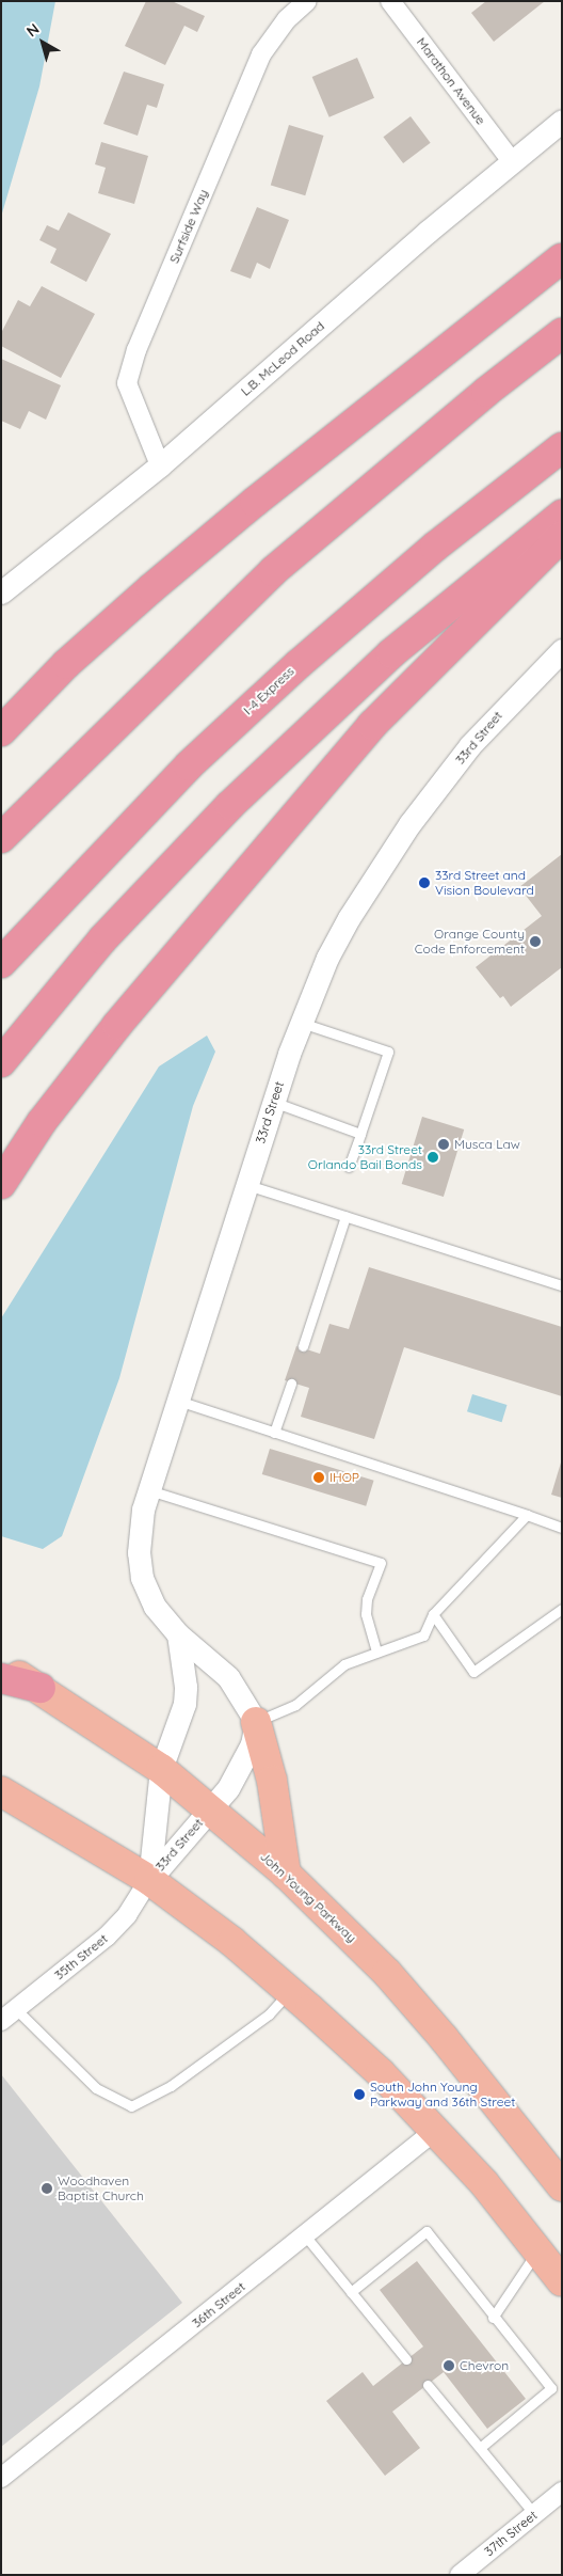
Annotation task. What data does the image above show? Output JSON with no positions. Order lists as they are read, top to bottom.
{
  "streets": {
    "highway": ["I-4 Express", "John Young Parkway"],
    "street": [
      "Marathon Avenue",
      "Surfside Way",
      "L.B. McLeod Road",
      "33rd Street",
      "35th Street",
      "36th Street",
      "37th Street"
    ]
  },
  "crossings": [
    ["Marathon Avenue", "L.B. McLeod Road"],
    ["Surfside Way", "L.B. McLeod Road"],
    ["33rd Street", "John Young Parkway"],
    ["33rd Street", "35th Street"]
  ],
  "places": [
    "33rd Street and Vision Boulevard",
    "Orange County Code Enforcement",
    "Musca Law",
    "33rd Street Orlando Bail Bonds",
    "IHOP",
    "South John Young Parkway and 36th Street",
    "Woodhaven Baptist Church",
    "Chevron"
  ],
  "north": "top left"
}
